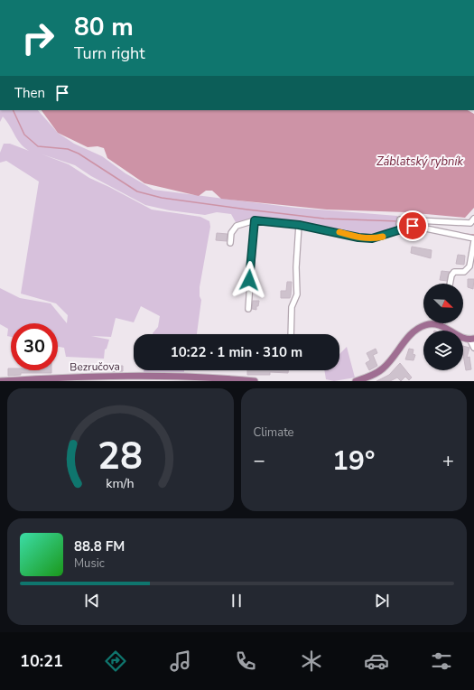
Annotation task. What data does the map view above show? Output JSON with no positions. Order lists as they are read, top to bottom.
{
  "streets": {
    "main road": ["Bezručova"]
  },
  "water": ["Záblatský rybník"],
  "north": "bottom right",
  "page": {
    "turn": ["80 m", "Turn right"],
    "then": "Then",
    "limit": "30",
    "trip": "10:22 · 1 min · 310 m",
    "tile": "Climate",
    "heat": ["−", "19°", "+"],
    "song": ["88.8 FM", "Music"],
    "tabs": "10:21",
    "gauge": ["28", "km/h"]
  }
}
